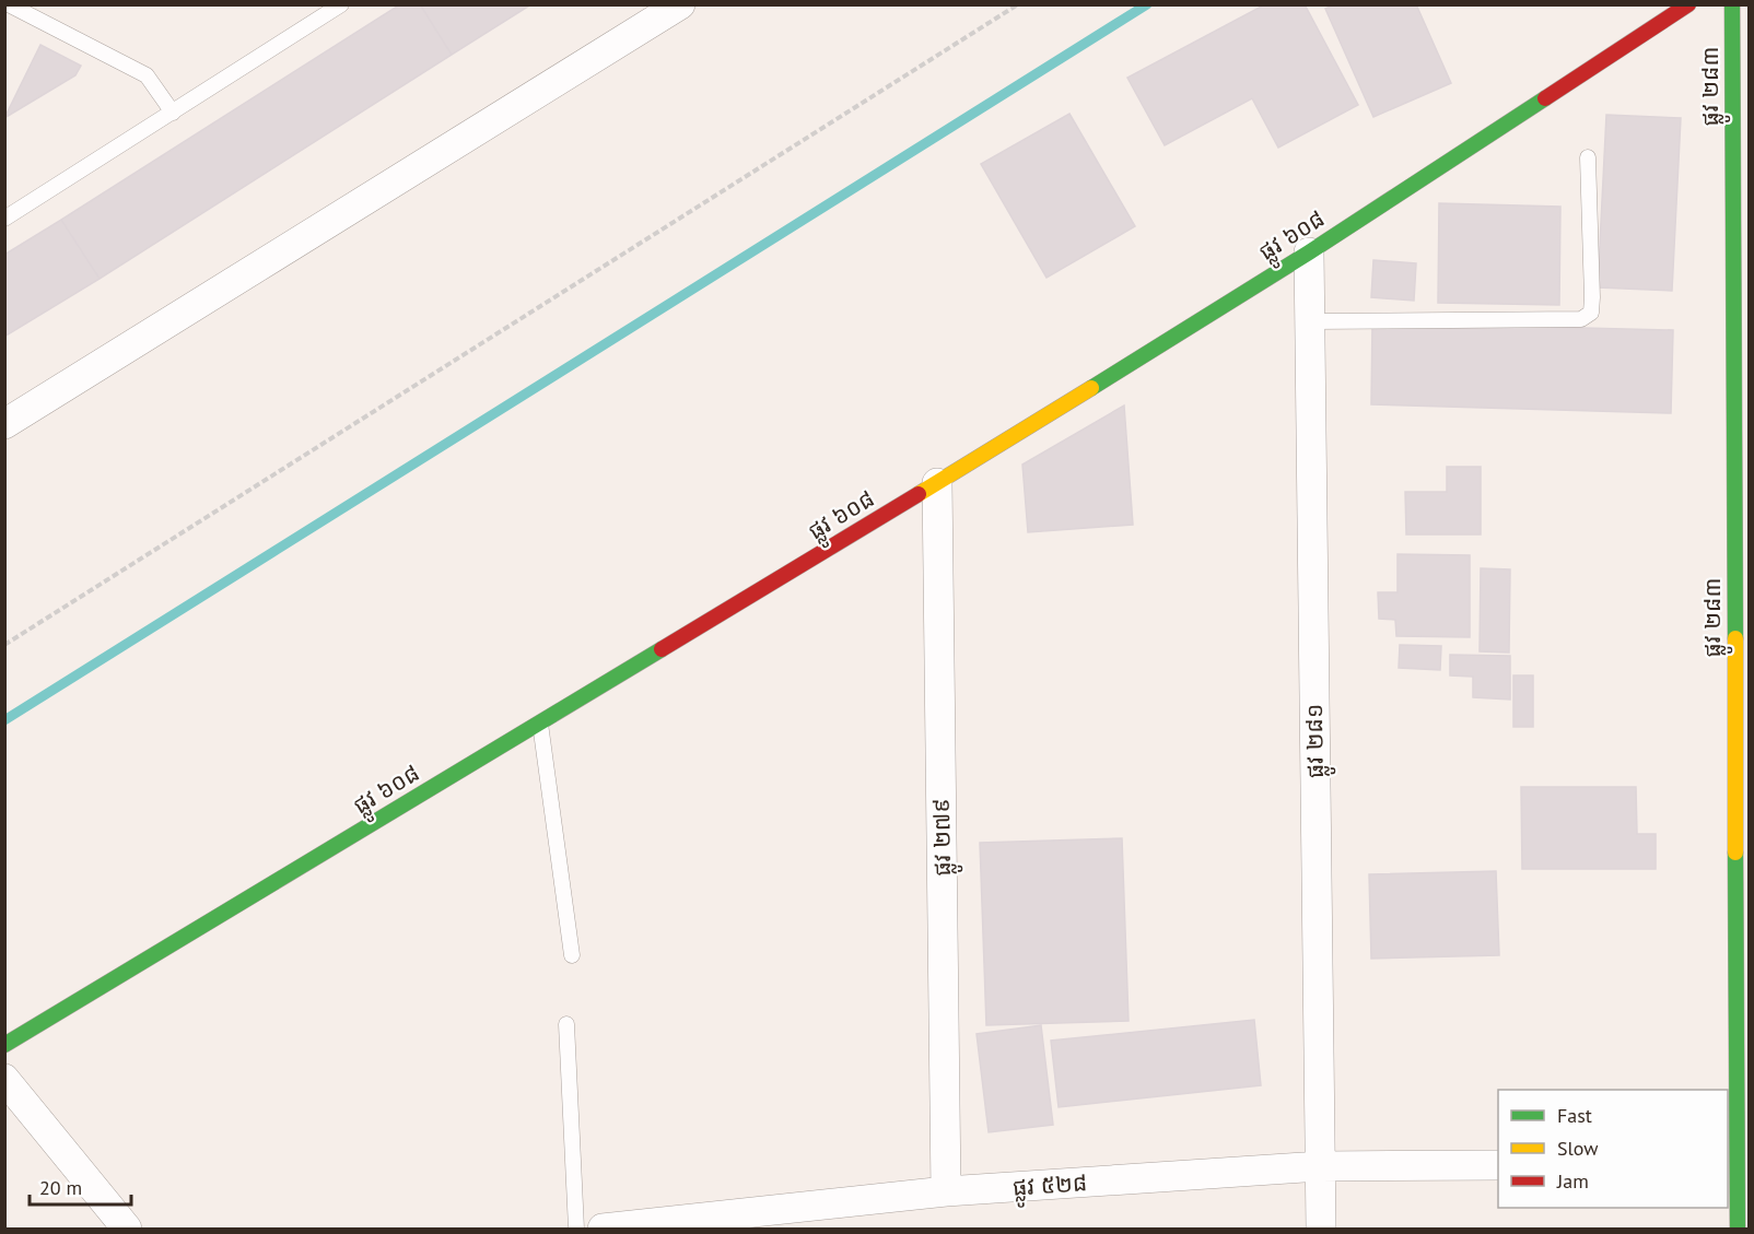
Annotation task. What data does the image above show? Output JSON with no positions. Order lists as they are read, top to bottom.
{
  "streets": {
    "street": [
      "ផ្លូវ ២៨៣",
      "ផ្លូវ ៦០៨",
      "ផ្លូវ ២៨១",
      "ផ្លូវ ២៧៩",
      "ផ្លូវ ៥២៨"
    ]
  },
  "crossings": [
    ["ផ្លូវ ៦០៨", "ផ្លូវ ២៨១"],
    ["ផ្លូវ ៦០៨", "ផ្លូវ ២៧៩"],
    ["ផ្លូវ ២៨១", "ផ្លូវ ៥២៨"],
    ["ផ្លូវ ២៧៩", "ផ្លូវ ៥២៨"]
  ],
  "legend": ["Fast", "Slow", "Jam"],
  "scale_bar": "20 m"
}
